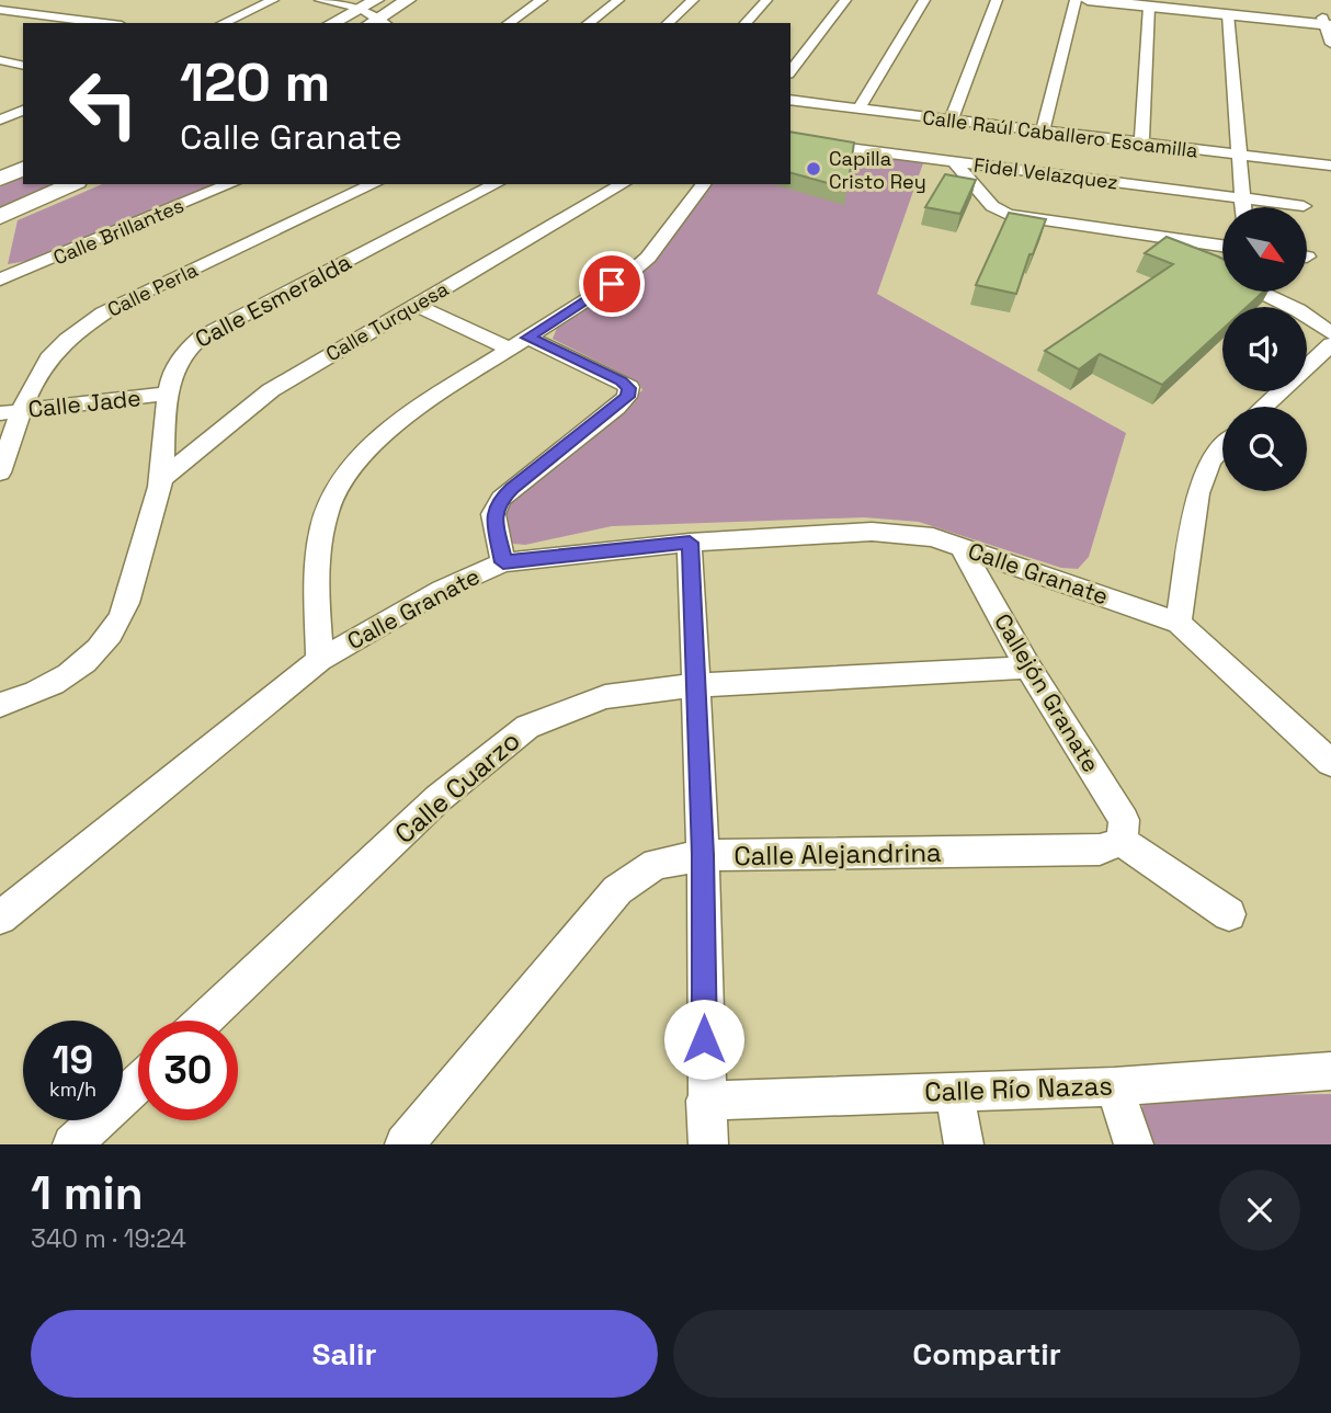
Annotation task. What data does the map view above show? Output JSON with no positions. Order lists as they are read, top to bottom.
{
  "streets": {
    "street": [
      "Calle Raúl Caballero Escamilla",
      "Fidel Velazquez",
      "Calle Brillantes",
      "Calle Perla",
      "Calle Esmeralda",
      "Calle Turquesa",
      "Calle Jade",
      "Calle Granate",
      "Callejón Granate",
      "Calle Cuarzo",
      "Calle Alejandrina",
      "Calle Río Nazas"
    ]
  },
  "crossings": [
    ["Calle Perla", "Calle Jade"],
    ["Calle Esmeralda", "Calle Turquesa"],
    ["Calle Esmeralda", "Calle Jade"],
    ["Calle Granate", "Callejón Granate"],
    ["Callejón Granate", "Calle Cuarzo"],
    ["Callejón Granate", "Calle Alejandrina"]
  ],
  "places": ["Capilla Cristo Rey"],
  "north": "bottom right",
  "page": {
    "turn": ["120 m", "Calle Granate"],
    "speed": "19 km/h",
    "limit": "30",
    "heading": ["1 min", "340 m · 19:24"],
    "buttons": ["Salir", "Compartir"]
  }
}
